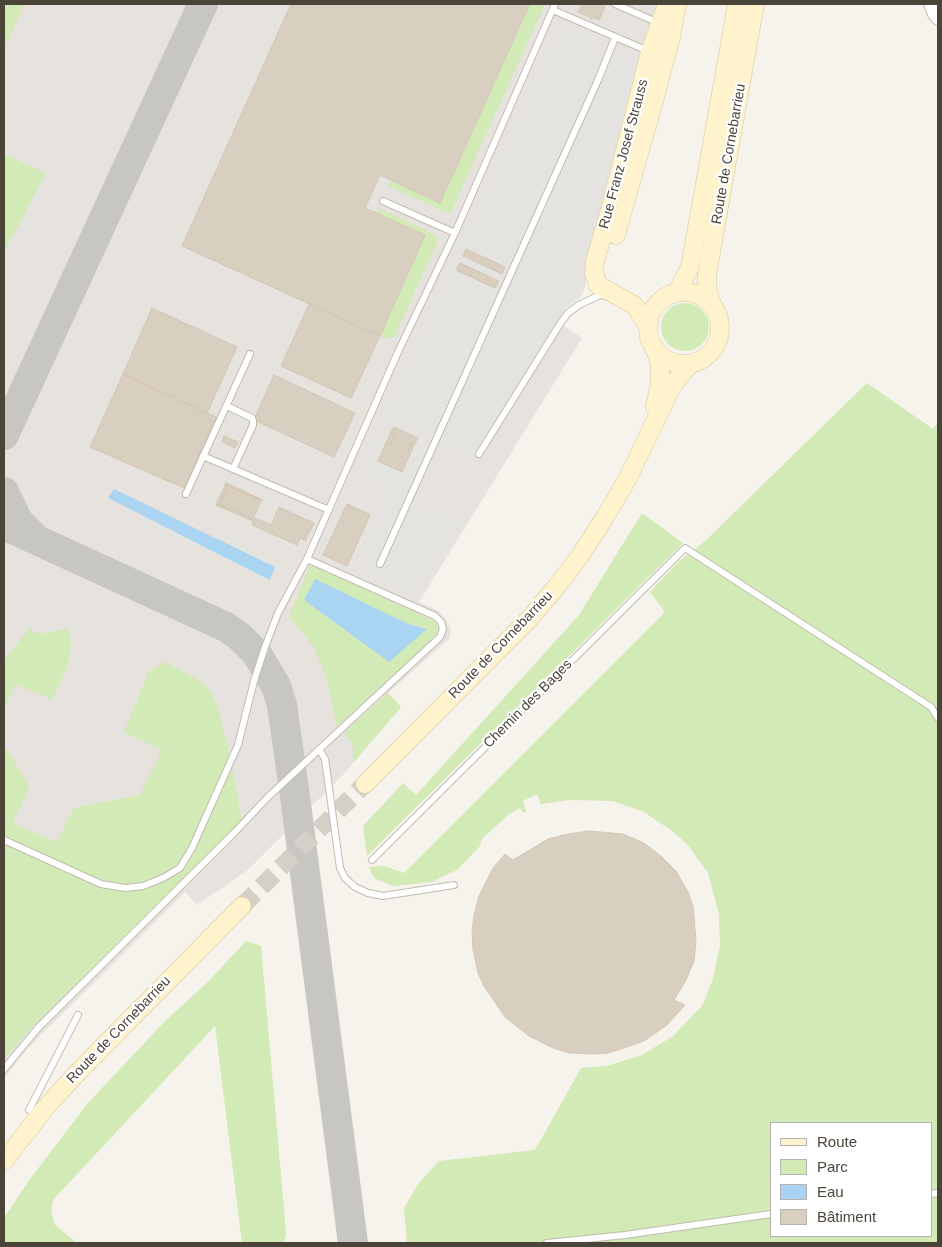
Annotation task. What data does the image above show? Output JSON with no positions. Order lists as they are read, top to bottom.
{
  "streets": {
    "main road": ["Rue Franz Josef Strauss", "Route de Cornebarrieu"],
    "lane": ["Chemin des Bages"]
  },
  "crossings": [
    ["Rue Franz Josef Strauss", "Route de Cornebarrieu"]
  ],
  "legend": [
    "Route",
    "Parc",
    "Eau",
    "Bâtiment"
  ]
}
